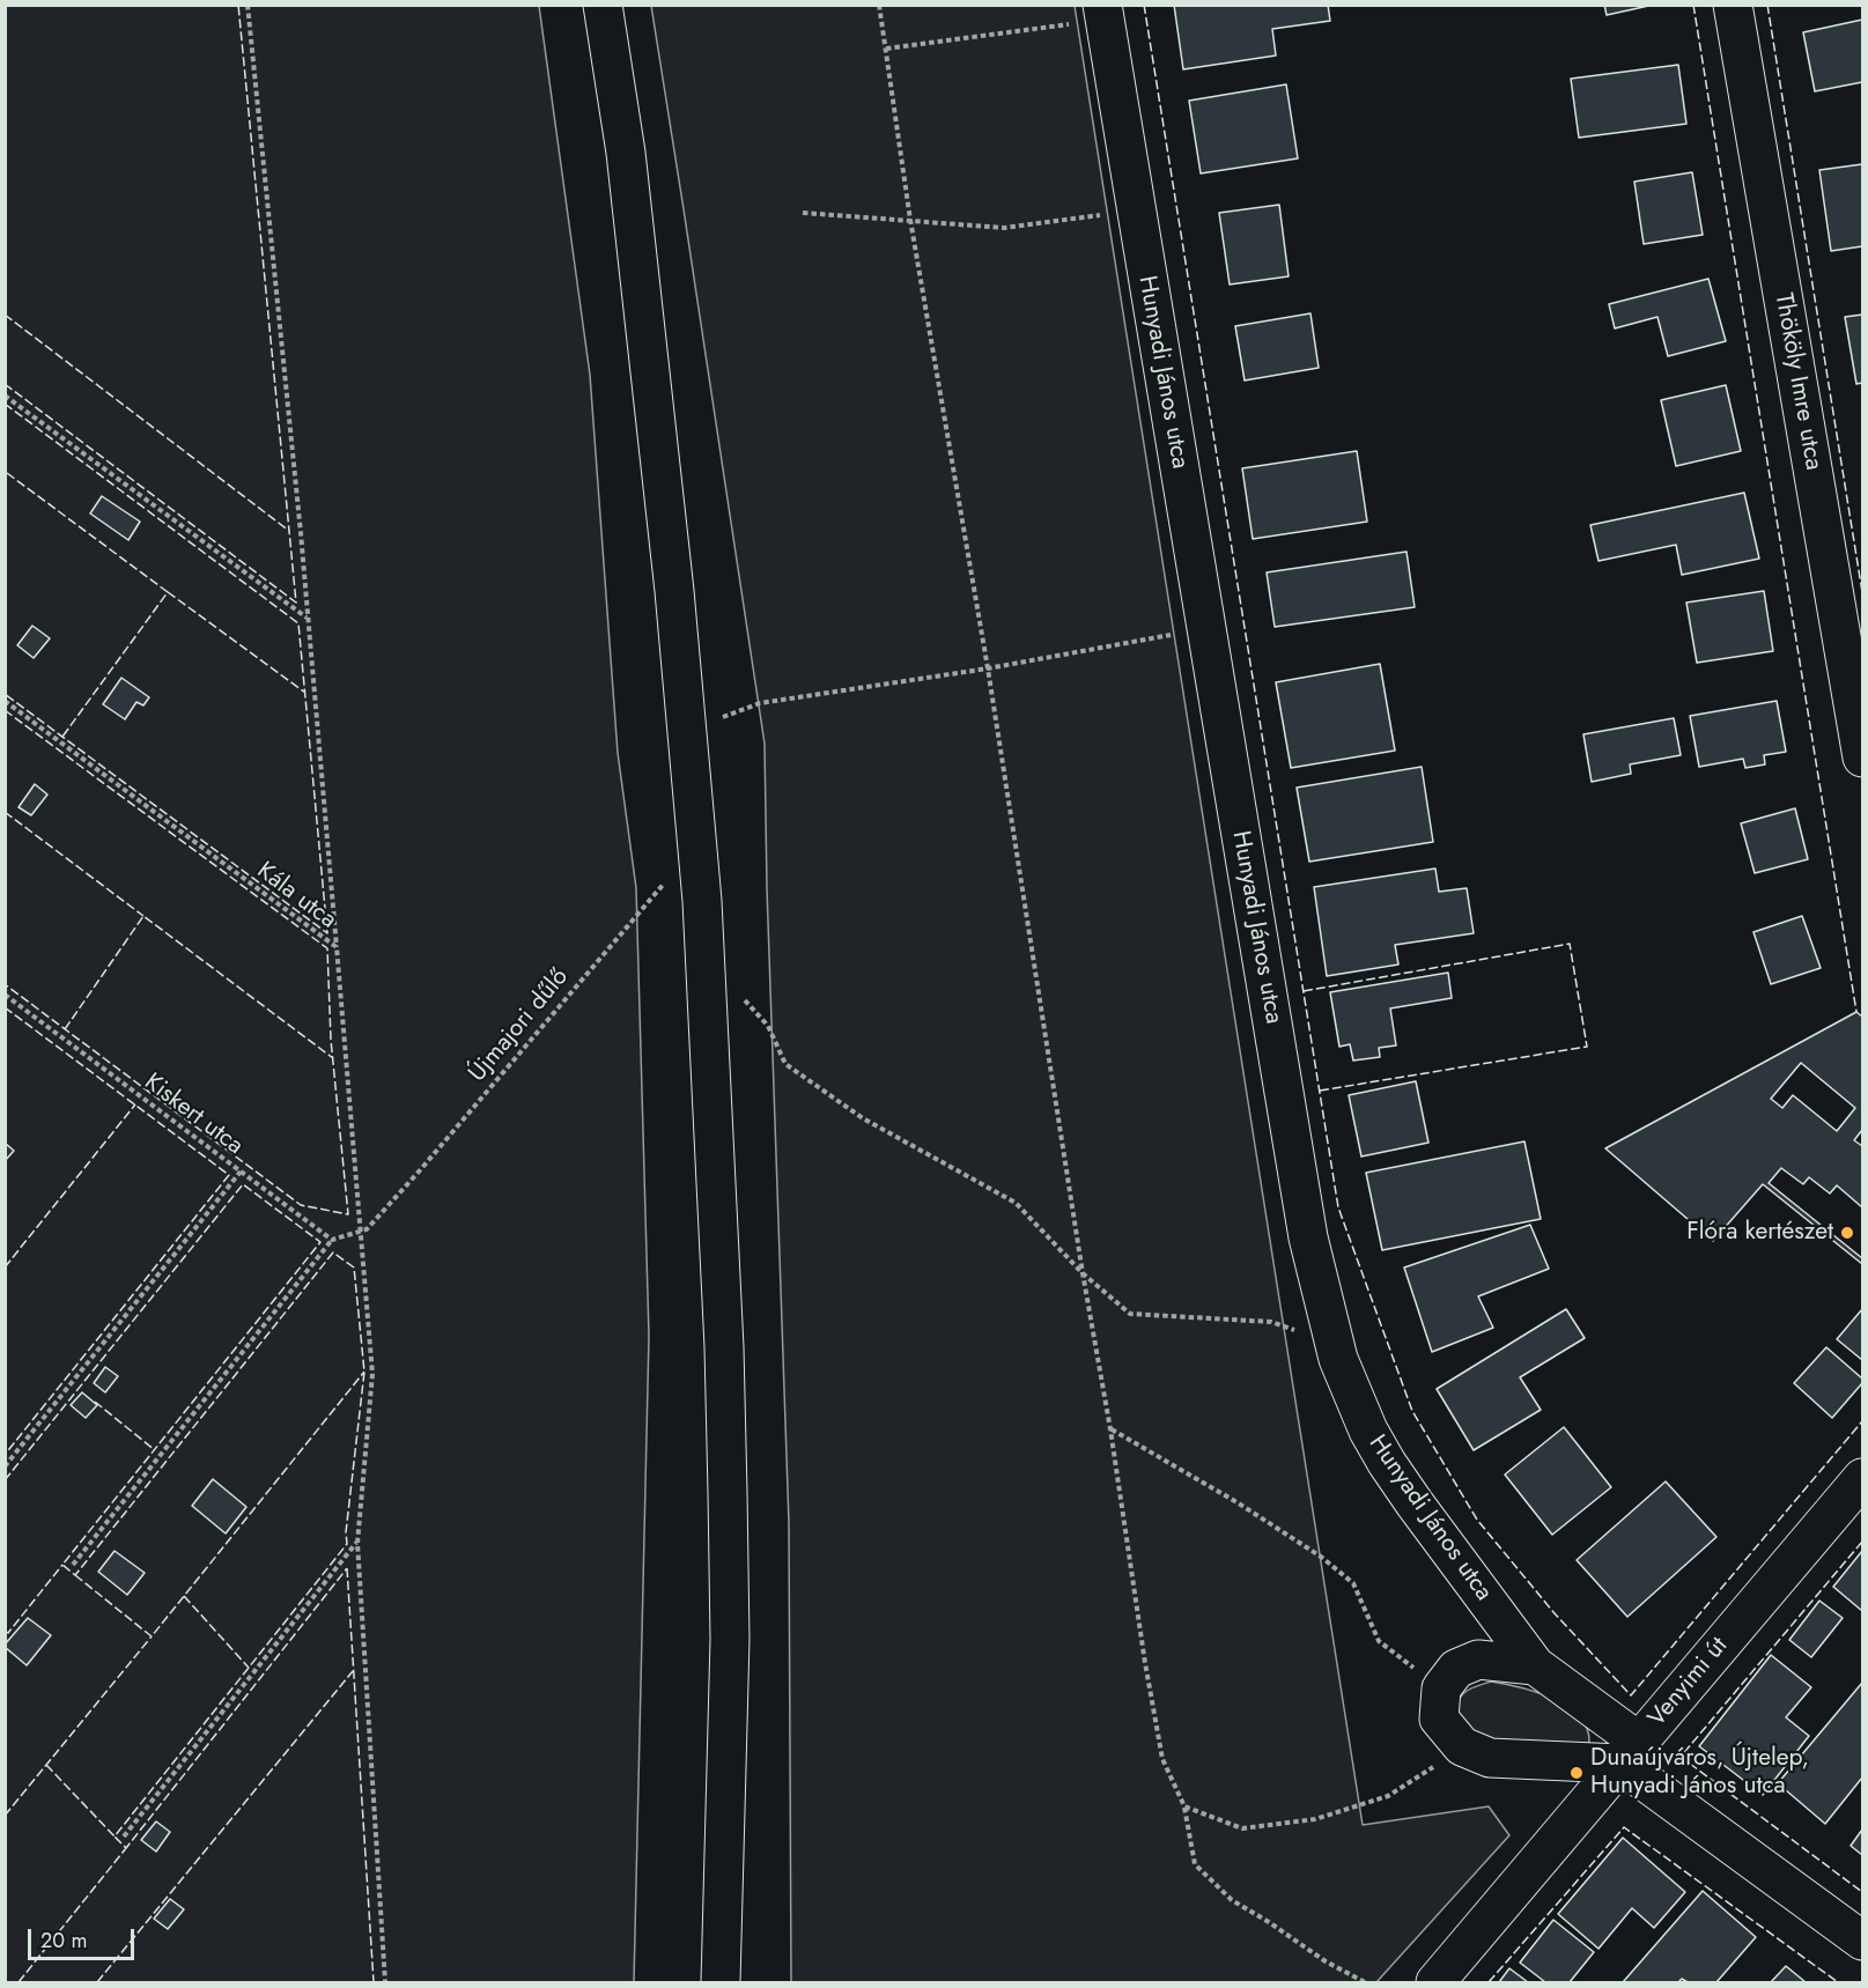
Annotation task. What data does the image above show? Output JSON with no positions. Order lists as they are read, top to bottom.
{
  "streets": {
    "street": ["Hunyadi János utca", "Thököly Imre utca", "Venyimi út"],
    "path": ["Kála utca", "Újmajori dűlő", "Kiskert utca"]
  },
  "crossings": [
    ["Hunyadi János utca", "Venyimi út"],
    ["Kála utca", "Újmajori dűlő"]
  ],
  "places": ["Flóra kertészet", "Dunaújváros, Újtelep, Hunyadi János utca"],
  "scale_bar": "20 m"
}
